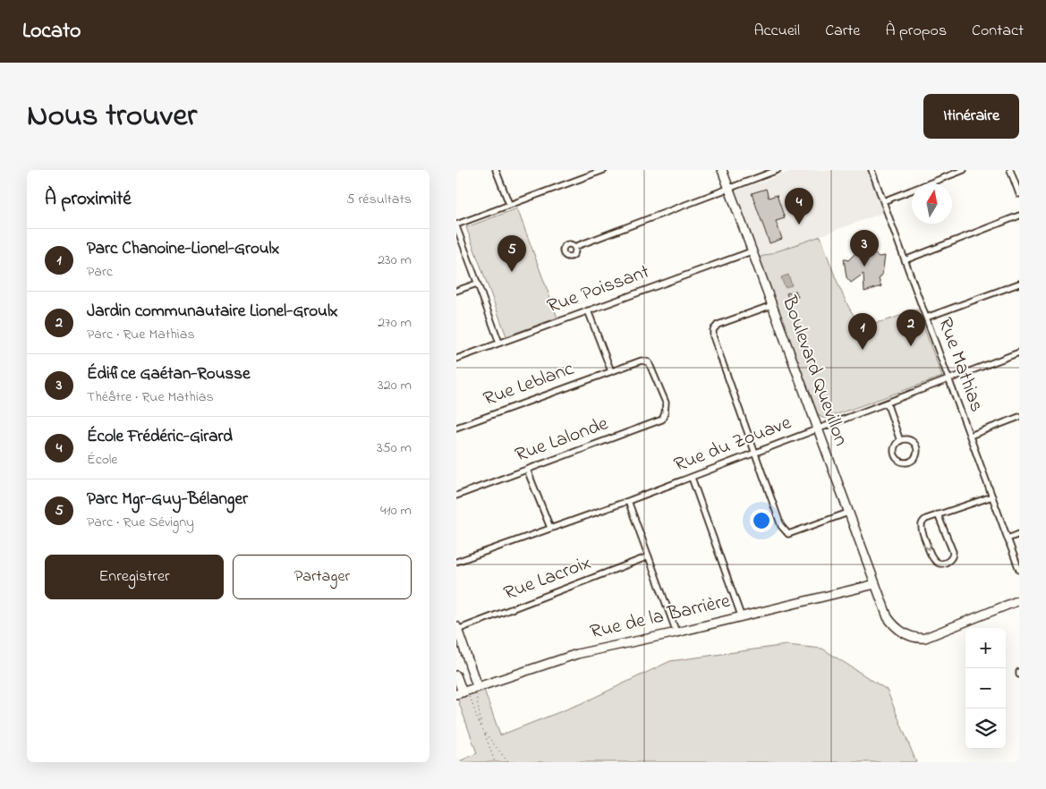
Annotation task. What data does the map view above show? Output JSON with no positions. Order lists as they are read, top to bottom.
{
  "streets": {
    "street": [
      "Rue Poissant",
      "Rue Mathias",
      "Boulevard Quevillon",
      "Rue Leblanc",
      "Rue Lalonde",
      "Rue du Zouave",
      "Rue Lacroix",
      "Rue de la Barrière"
    ]
  },
  "crossings": [
    ["Rue Poissant", "Boulevard Quevillon"],
    ["Rue Mathias", "Rue du Zouave"],
    ["Boulevard Quevillon", "Rue du Zouave"],
    ["Boulevard Quevillon", "Rue de la Barrière"],
    ["Rue Leblanc", "Rue Lalonde"]
  ],
  "north": "top",
  "page": {
    "header": "Locato",
    "nav": [
      "Accueil",
      "Carte",
      "À propos",
      "Contact"
    ],
    "title": "Nous trouver",
    "buttons": [
      "Itinéraire",
      ["Enregistrer", "Partager"]
    ],
    "heading": ["À proximité", "5 résultats"],
    "pins": [
      "4",
      "3",
      "5",
      "2",
      "1"
    ],
    "list": [
      {
        "mark": "1",
        "name": "Parc Chanoine-Lionel-Groulx",
        "note": "Parc",
        "value": "230 m"
      },
      {
        "mark": "2",
        "name": "Jardin communautaire Lionel-Groulx",
        "note": "Parc · Rue Mathias",
        "value": "270 m"
      },
      {
        "mark": "3",
        "name": "Édifice Gaétan-Rousse",
        "note": "Théâtre · Rue Mathias",
        "value": "320 m"
      },
      {
        "mark": "4",
        "name": "École Frédéric-Girard",
        "note": "École",
        "value": "350 m"
      },
      {
        "mark": "5",
        "name": "Parc Mgr-Guy-Bélanger",
        "note": "Parc · Rue Sévigny",
        "value": "410 m"
      }
    ],
    "map_buttons": ["+", "−"]
  }
}
